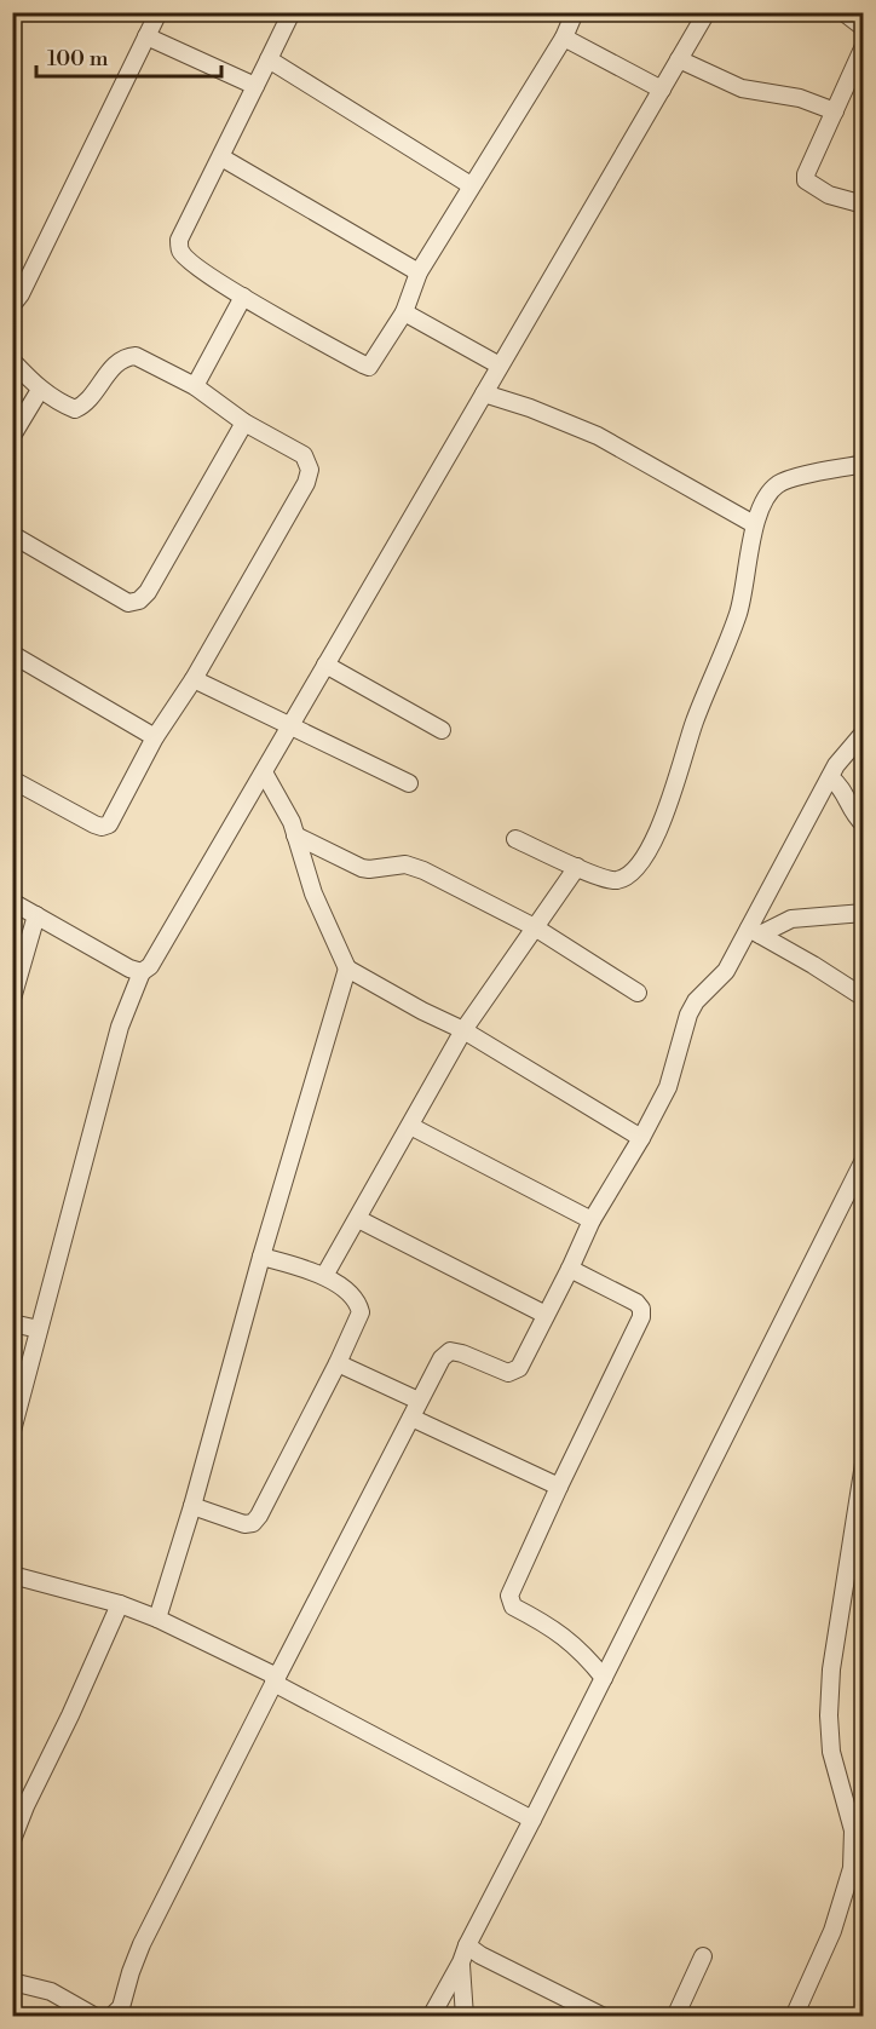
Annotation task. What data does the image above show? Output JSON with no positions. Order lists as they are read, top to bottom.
{
  "scale_bar": "100 m"
}
